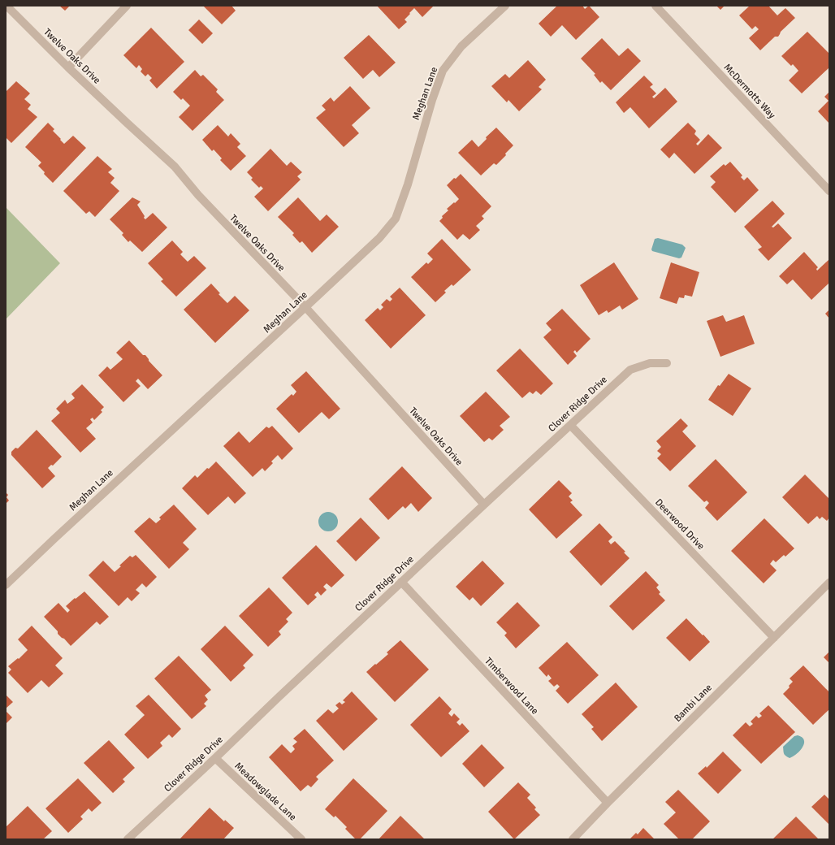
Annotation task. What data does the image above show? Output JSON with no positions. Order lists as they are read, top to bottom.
{
  "streets": {
    "street": [
      "Twelve Oaks Drive",
      "McDermotts Way",
      "Meghan Lane",
      "Clover Ridge Drive",
      "Deerwood Drive",
      "Timberwood Lane",
      "Bambi Lane",
      "Meadowglade Lane"
    ]
  },
  "crossings": [
    ["Twelve Oaks Drive", "Meghan Lane"],
    ["Twelve Oaks Drive", "Clover Ridge Drive"],
    ["Clover Ridge Drive", "Deerwood Drive"],
    ["Clover Ridge Drive", "Timberwood Lane"],
    ["Clover Ridge Drive", "Meadowglade Lane"],
    ["Deerwood Drive", "Bambi Lane"],
    ["Timberwood Lane", "Bambi Lane"]
  ]
}
